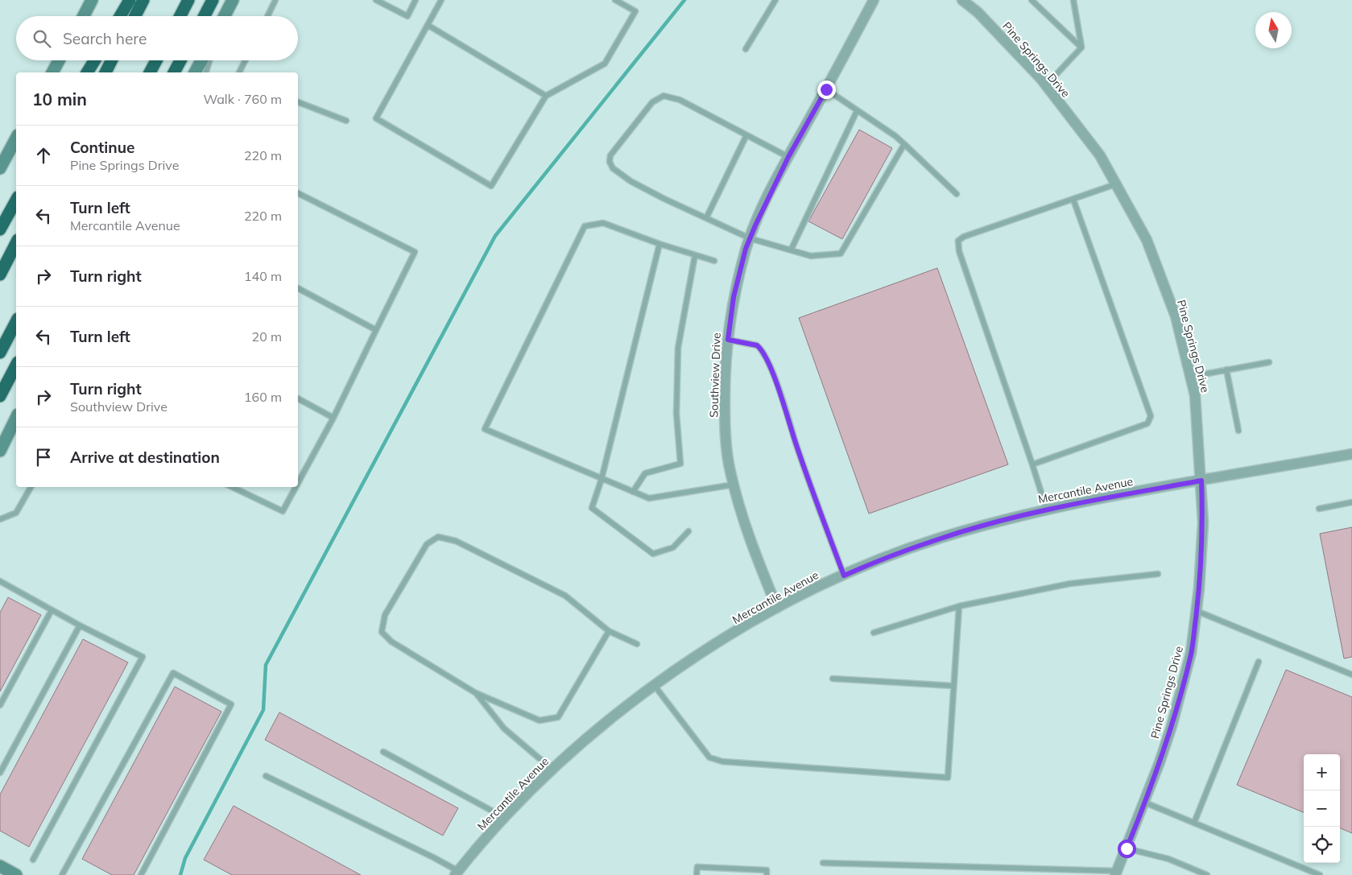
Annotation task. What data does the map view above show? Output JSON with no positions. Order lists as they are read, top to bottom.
{
  "streets": {
    "street": ["Pine Springs Drive", "Southview Drive", "Mercantile Avenue"]
  },
  "crossings": [
    ["Pine Springs Drive", "Mercantile Avenue"],
    ["Southview Drive", "Mercantile Avenue"]
  ],
  "north": "top",
  "page": {
    "search": "Search here",
    "heading": ["10 min", "Walk · 760 m"],
    "list": [
      ["Continue", "Pine Springs Drive", "220 m"],
      ["Turn left", "Mercantile Avenue", "220 m"],
      ["Turn right", "140 m"],
      ["Turn left", "20 m"],
      ["Turn right", "Southview Drive", "160 m"],
      "Arrive at destination"
    ],
    "map_buttons": ["+", "−"]
  }
}
